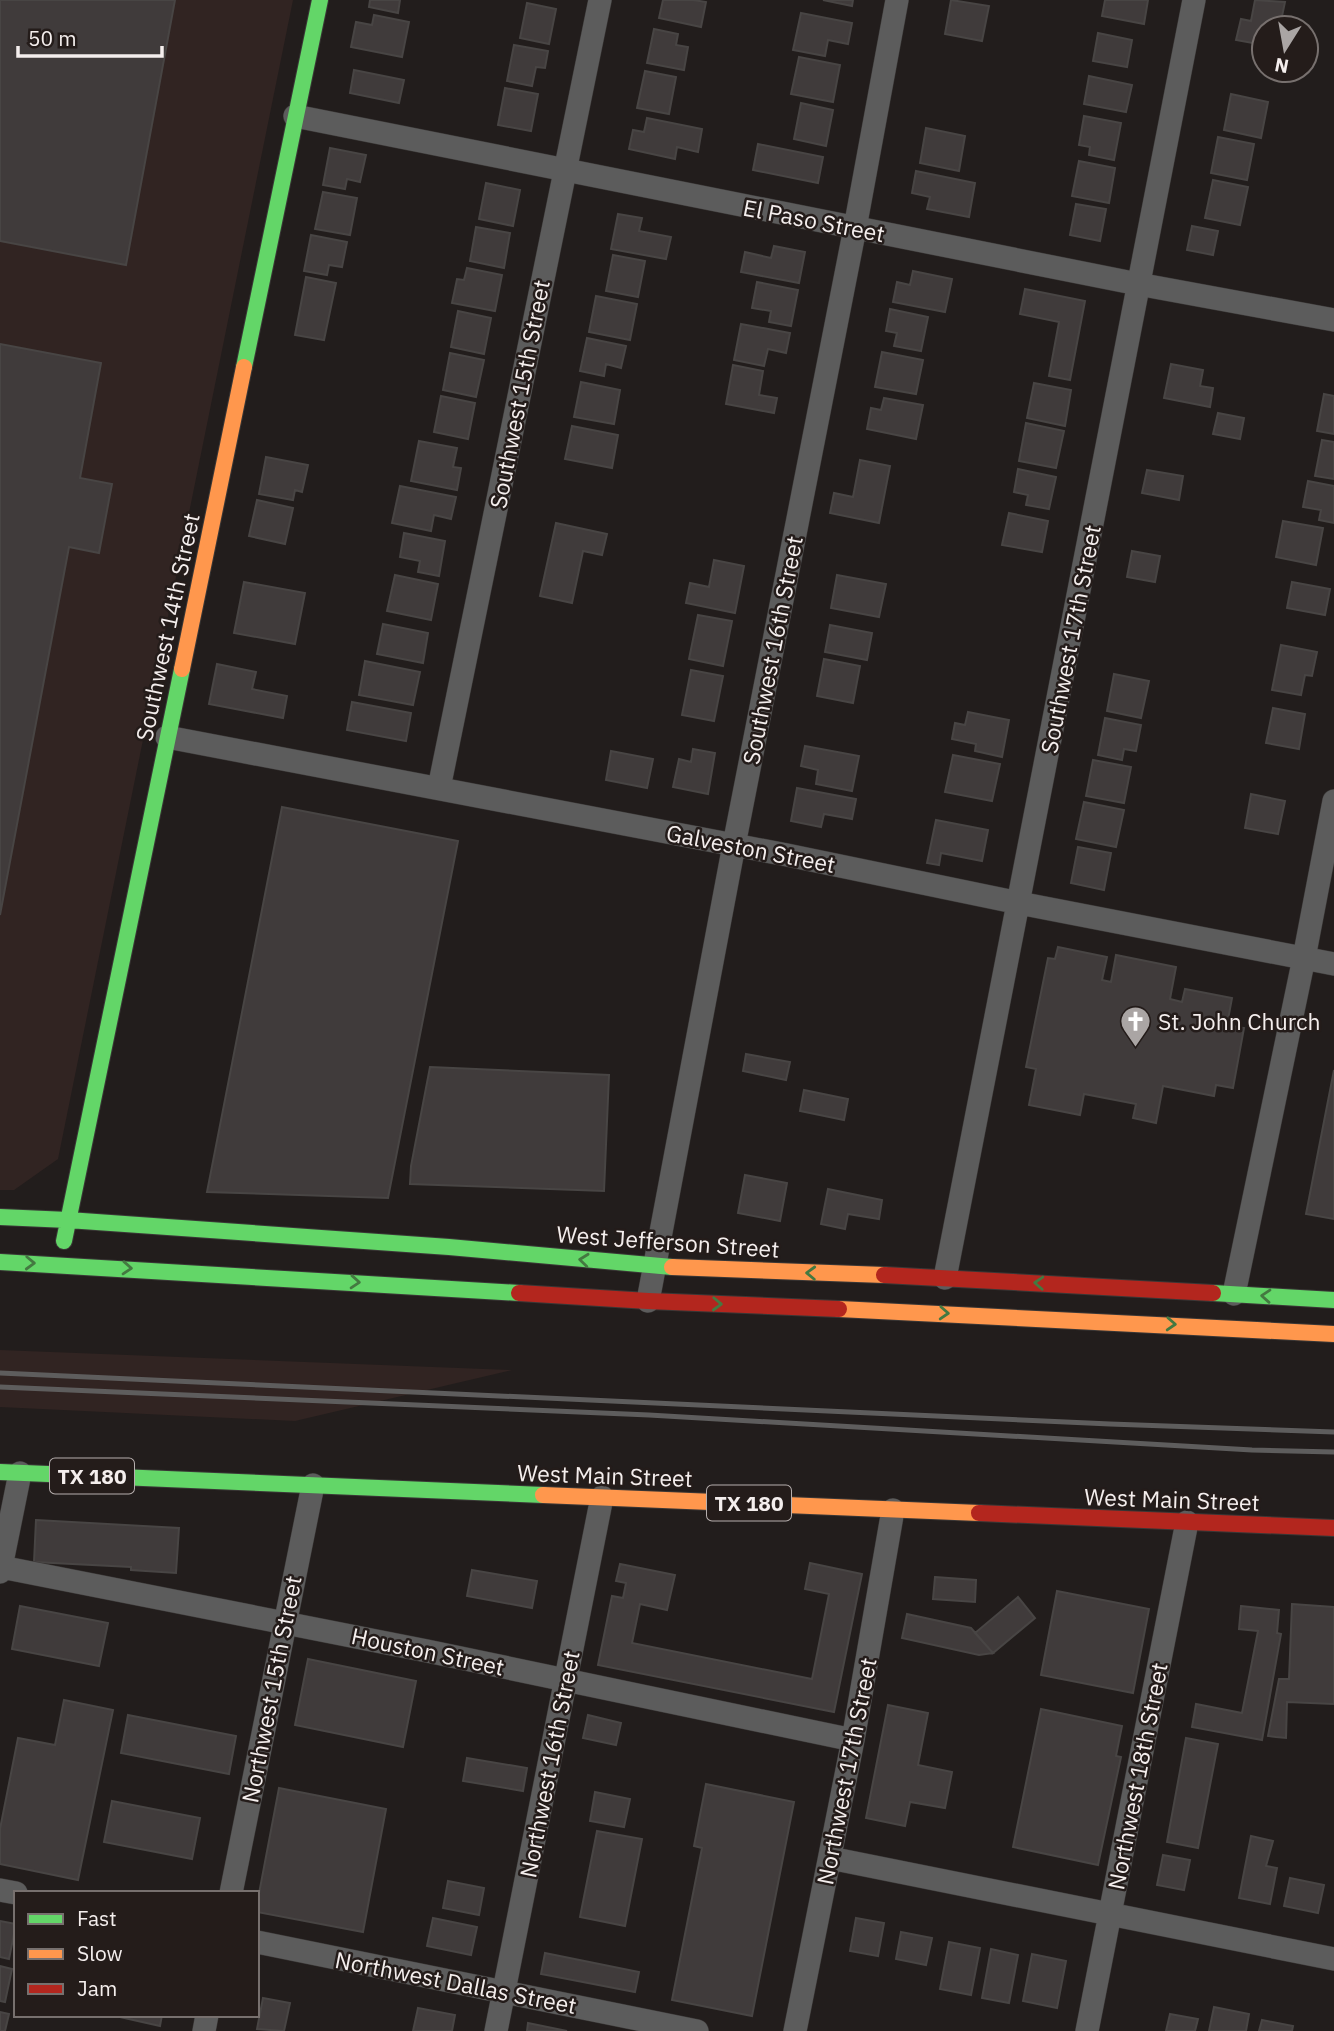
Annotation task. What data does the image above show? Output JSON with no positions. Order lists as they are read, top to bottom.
{
  "streets": {
    "main road": [
      "Southwest 14th Street",
      "West Jefferson Street",
      "West Main Street",
      "TX 180"
    ],
    "street": [
      "El Paso Street",
      "Southwest 15th Street",
      "Southwest 17th Street",
      "Southwest 16th Street",
      "Galveston Street",
      "Houston Street",
      "Northwest 15th Street",
      "Northwest 16th Street",
      "Northwest 17th Street",
      "Northwest 18th Street",
      "Northwest Dallas Street"
    ]
  },
  "crossings": [
    ["El Paso Street", "Southwest 15th Street"],
    ["El Paso Street", "Southwest 14th Street"],
    ["El Paso Street", "Southwest 17th Street"],
    ["El Paso Street", "Southwest 16th Street"],
    ["Southwest 15th Street", "Galveston Street"],
    ["Southwest 14th Street", "Galveston Street"],
    ["Southwest 14th Street", "West Jefferson Street"],
    ["Southwest 17th Street", "Galveston Street"],
    ["Southwest 17th Street", "West Jefferson Street"],
    ["Southwest 16th Street", "Galveston Street"],
    ["Southwest 16th Street", "West Jefferson Street"],
    ["West Main Street", "Northwest 15th Street"],
    ["West Main Street", "Northwest 16th Street"],
    ["West Main Street", "Northwest 17th Street"],
    ["West Main Street", "Northwest 18th Street"],
    ["Houston Street", "Northwest 15th Street"],
    ["Houston Street", "Northwest 16th Street"],
    ["Houston Street", "Northwest 17th Street"],
    ["Northwest 16th Street", "Northwest Dallas Street"]
  ],
  "places": {
    "church": ["St. John Church"]
  },
  "legend": ["Fast", "Slow", "Jam"],
  "scale_bar": "50 m",
  "north": "bottom"
}
